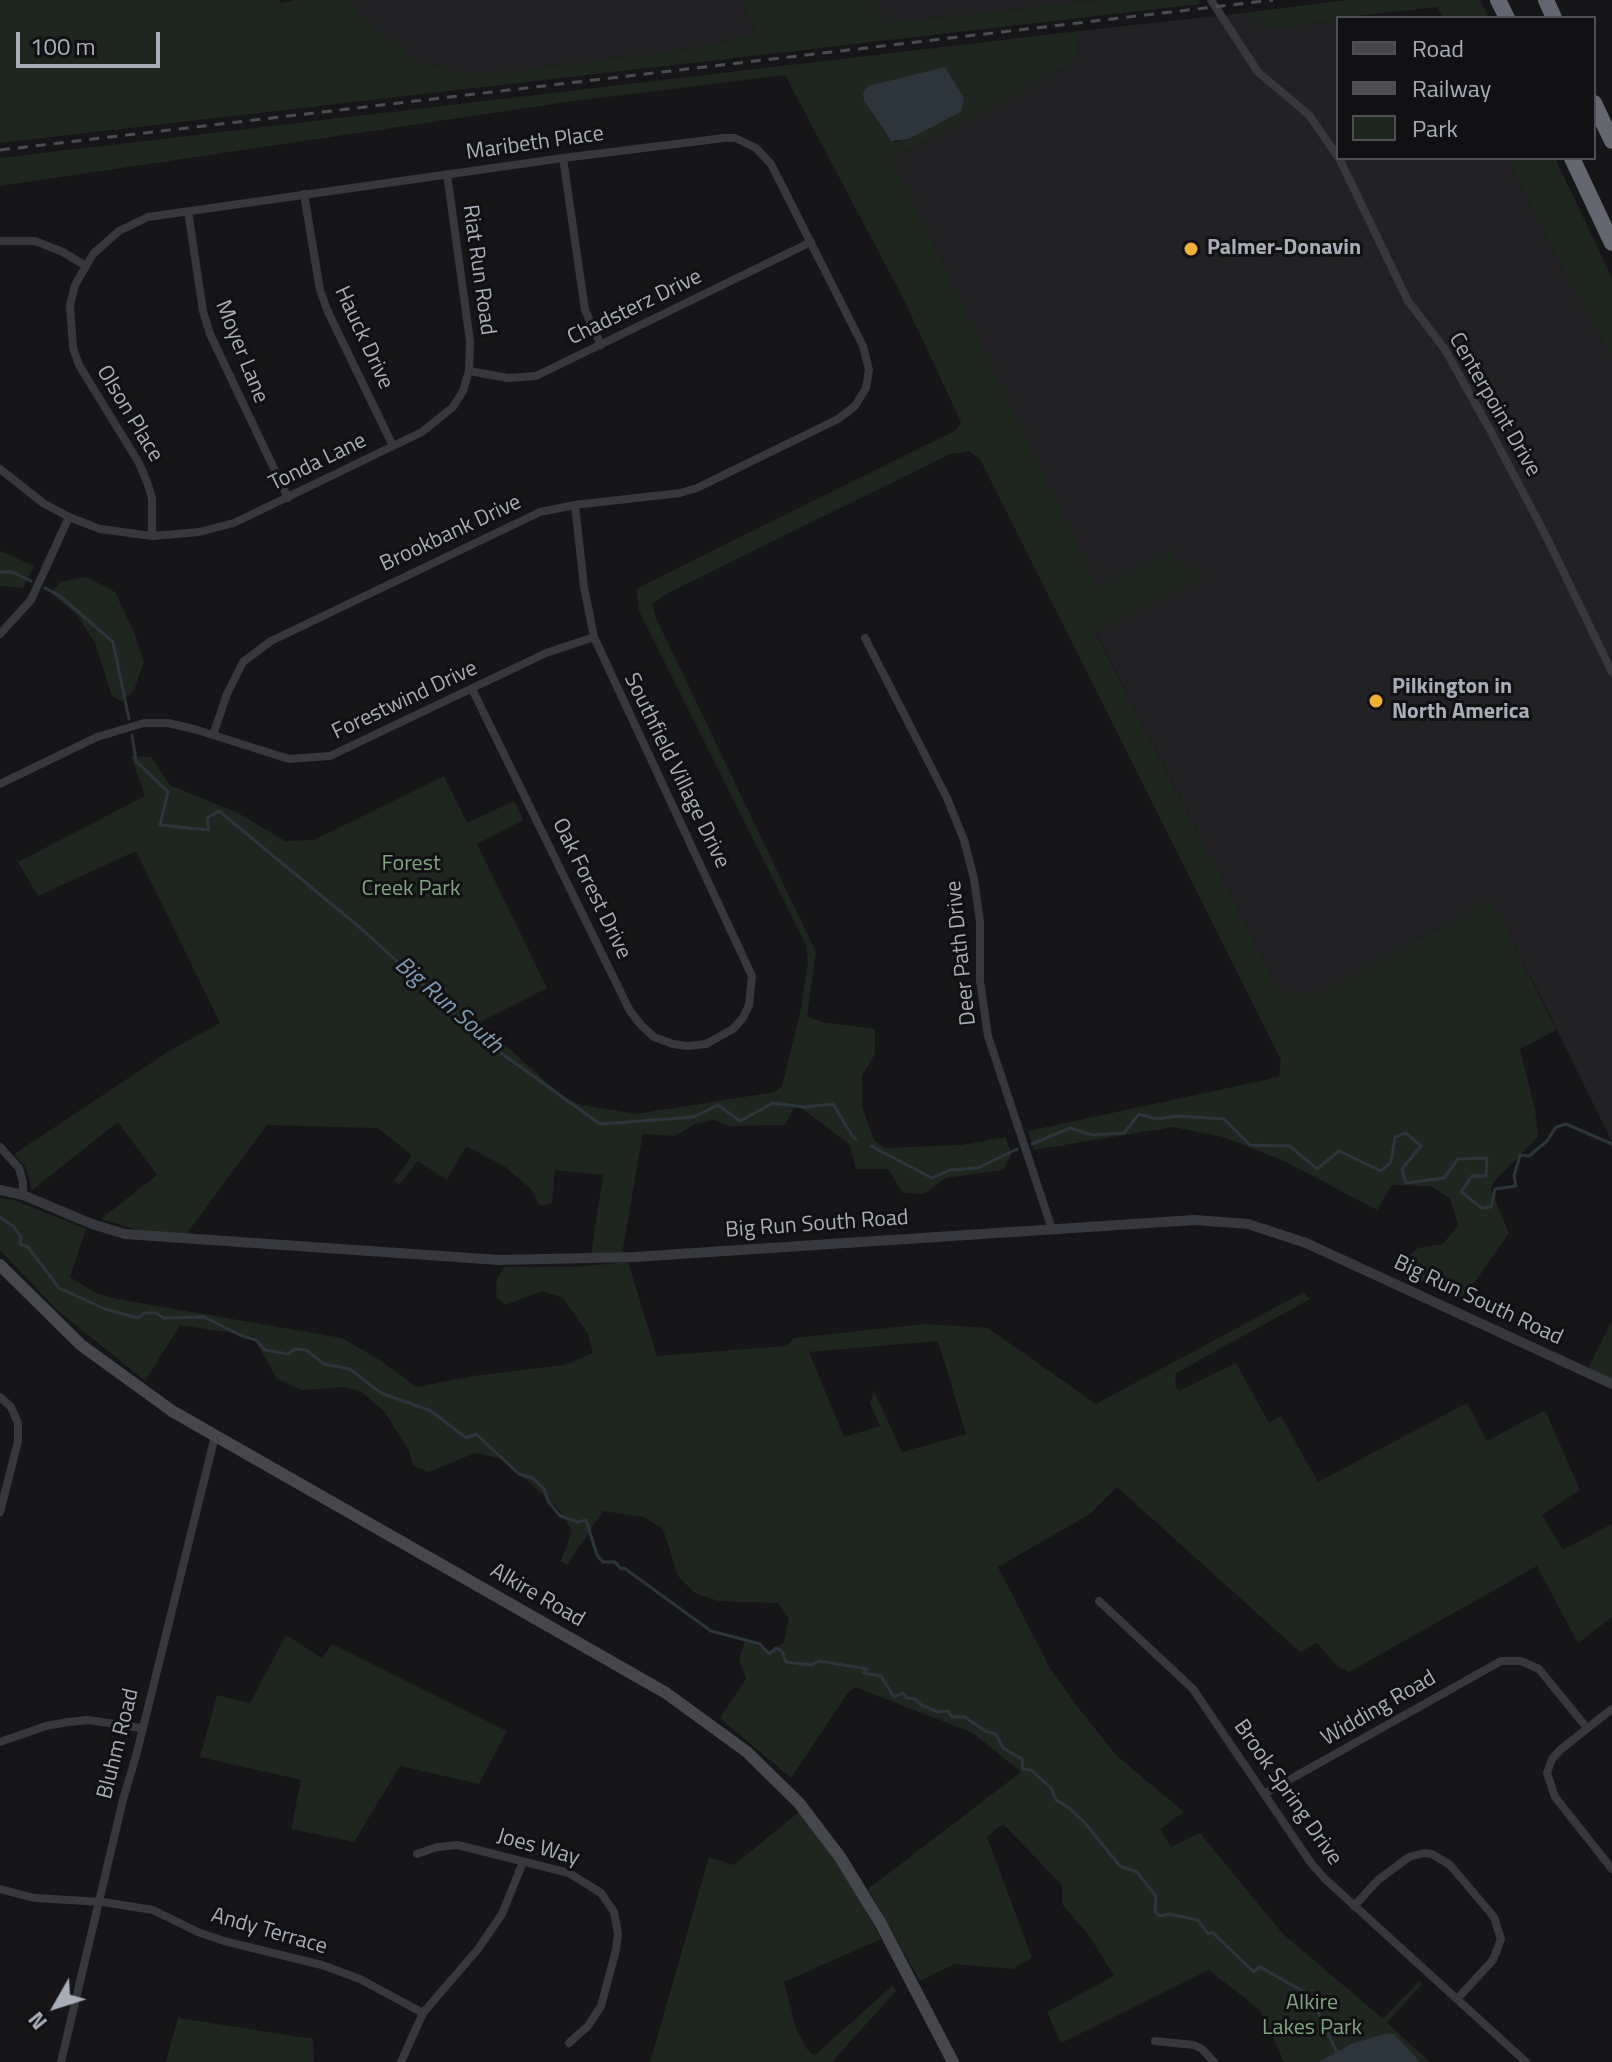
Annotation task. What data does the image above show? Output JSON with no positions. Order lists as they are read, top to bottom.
{
  "streets": {
    "main road": ["Alkire Road"],
    "street": [
      "Maribeth Place",
      "Riat Run Road",
      "Chadsterz Drive",
      "Hauck Drive",
      "Moyer Lane",
      "Centerpoint Drive",
      "Olson Place",
      "Tonda Lane",
      "Brookbank Drive",
      "Forestwind Drive",
      "Southfield Village Drive",
      "Oak Forest Drive",
      "Deer Path Drive",
      "Big Run South Road",
      "Widding Road",
      "Bluhm Road",
      "Brook Spring Drive",
      "Joes Way",
      "Andy Terrace"
    ]
  },
  "crossings": [
    ["Maribeth Place", "Riat Run Road"],
    ["Maribeth Place", "Chadsterz Drive"],
    ["Maribeth Place", "Hauck Drive"],
    ["Maribeth Place", "Moyer Lane"],
    ["Maribeth Place", "Olson Place"],
    ["Maribeth Place", "Brookbank Drive"],
    ["Riat Run Road", "Chadsterz Drive"],
    ["Riat Run Road", "Tonda Lane"],
    ["Chadsterz Drive", "Tonda Lane"],
    ["Hauck Drive", "Tonda Lane"],
    ["Moyer Lane", "Tonda Lane"],
    ["Olson Place", "Tonda Lane"],
    ["Brookbank Drive", "Forestwind Drive"],
    ["Brookbank Drive", "Southfield Village Drive"],
    ["Forestwind Drive", "Southfield Village Drive"],
    ["Forestwind Drive", "Oak Forest Drive"],
    ["Southfield Village Drive", "Oak Forest Drive"],
    ["Deer Path Drive", "Big Run South Road"],
    ["Alkire Road", "Bluhm Road"],
    ["Widding Road", "Brook Spring Drive"],
    ["Bluhm Road", "Andy Terrace"]
  ],
  "water": ["Big Run South"],
  "parks": ["Forest Creek Park", "Alkire Lakes Park"],
  "places": ["Palmer-Donavin", "Pilkington in North America"],
  "legend": ["Road", "Railway", "Park"],
  "scale_bar": "100 m",
  "north": "bottom left"
}
